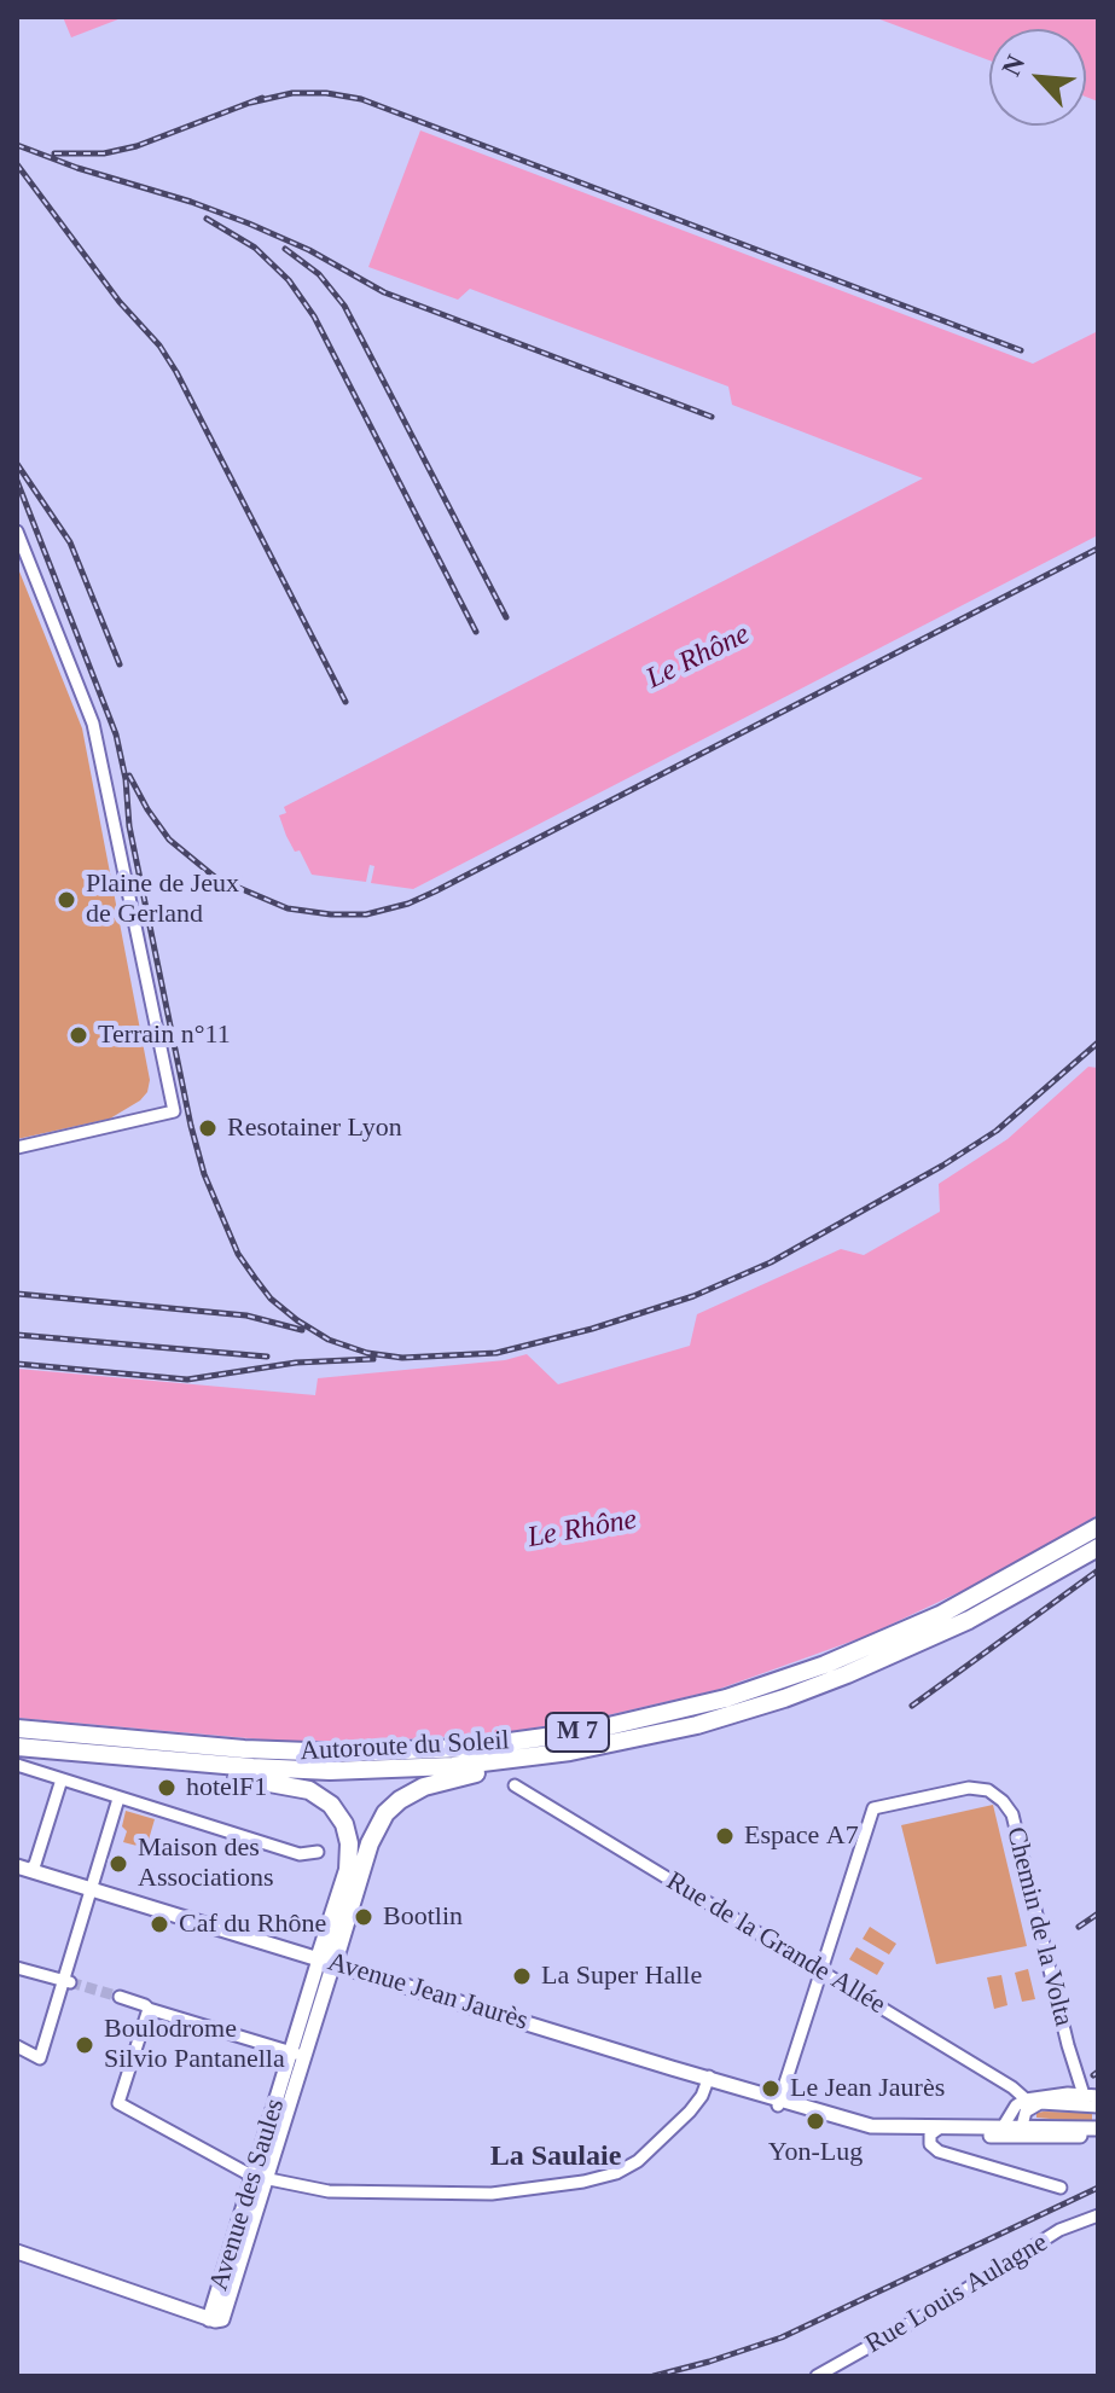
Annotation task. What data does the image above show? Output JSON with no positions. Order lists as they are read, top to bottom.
{
  "streets": {
    "highway": ["M 7", "Autoroute du Soleil"],
    "main road": ["Avenue Jean Jaurès", "Avenue des Saules"],
    "street": ["Chemin de la Volta", "Rue de la Grande Allée", "Rue Louis Aulagne"]
  },
  "crossings": [
    ["Chemin de la Volta", "Rue de la Grande Allée"],
    ["Avenue Jean Jaurès", "Avenue des Saules"]
  ],
  "districts": ["La Saulaie"],
  "water": ["Le Rhône"],
  "places": [
    "Plaine de Jeux de Gerland",
    "Terrain n°11",
    "Resotainer Lyon",
    "hotelF1",
    "Espace A7",
    "Maison des Associations",
    "Bootlin",
    "Caf du Rhône",
    "La Super Halle",
    "Boulodrome Silvio Pantanella",
    "Le Jean Jaurès",
    "Yon-Lug"
  ],
  "north": "top left"
}
